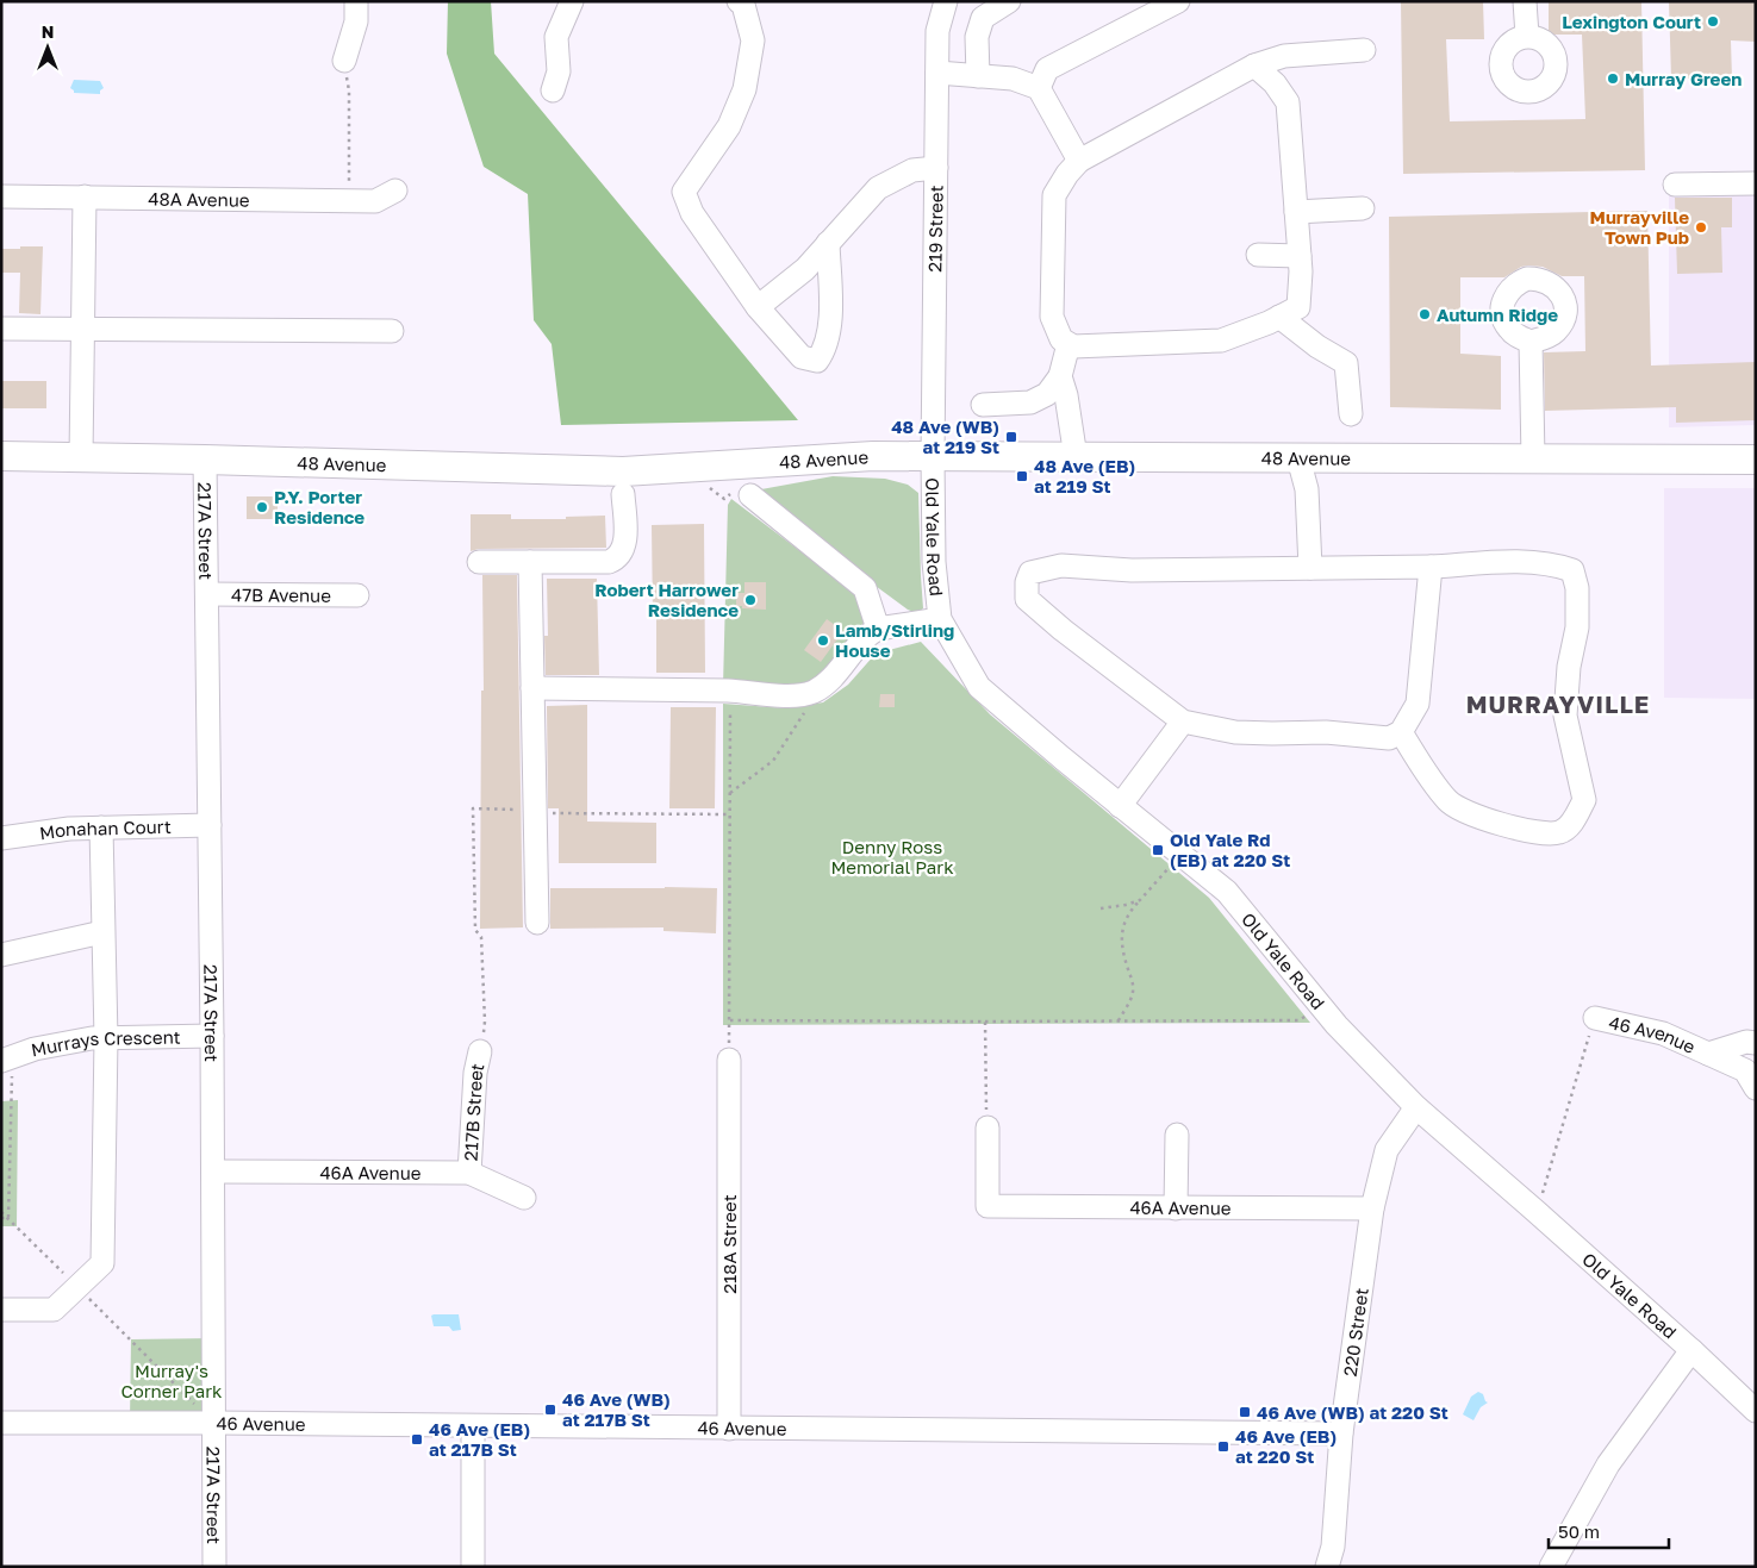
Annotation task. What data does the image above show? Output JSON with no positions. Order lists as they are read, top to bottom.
{
  "streets": {
    "main road": ["48 Avenue"],
    "street": [
      "48A Avenue",
      "219 Street",
      "217A Street",
      "Old Yale Road",
      "47B Avenue",
      "Monahan Court",
      "46 Avenue",
      "Murrays Crescent",
      "217B Street",
      "46A Avenue",
      "218A Street",
      "220 Street"
    ]
  },
  "crossings": [
    ["219 Street", "48 Avenue"],
    ["219 Street", "Old Yale Road"],
    ["48 Avenue", "217A Street"],
    ["48 Avenue", "Old Yale Road"],
    ["217A Street", "47B Avenue"],
    ["217A Street", "Monahan Court"],
    ["217A Street", "46 Avenue"],
    ["217A Street", "Murrays Crescent"],
    ["217A Street", "46A Avenue"],
    ["Old Yale Road", "220 Street"],
    ["46 Avenue", "218A Street"],
    ["46 Avenue", "220 Street"],
    ["217B Street", "46A Avenue"],
    ["46A Avenue", "220 Street"]
  ],
  "districts": ["MURRAYVILLE"],
  "parks": ["Denny Ross Memorial Park", "Murray's Corner Park"],
  "places": {
    "other": [
      "Lexington Court",
      "Murray Green",
      "Murrayville Town Pub",
      "Autumn Ridge",
      "P.Y. Porter Residence",
      "Robert Harrower Residence",
      "Lamb/Stirling House"
    ],
    "transit": [
      "48 Ave (WB) at 219 St",
      "48 Ave (EB) at 219 St",
      "Old Yale Rd (EB) at 220 St",
      "46 Ave (WB) at 217B St",
      "46 Ave (WB) at 220 St",
      "46 Ave (EB) at 217B St",
      "46 Ave (EB) at 220 St"
    ]
  },
  "scale_bar": "50 m",
  "north": "top"
}
